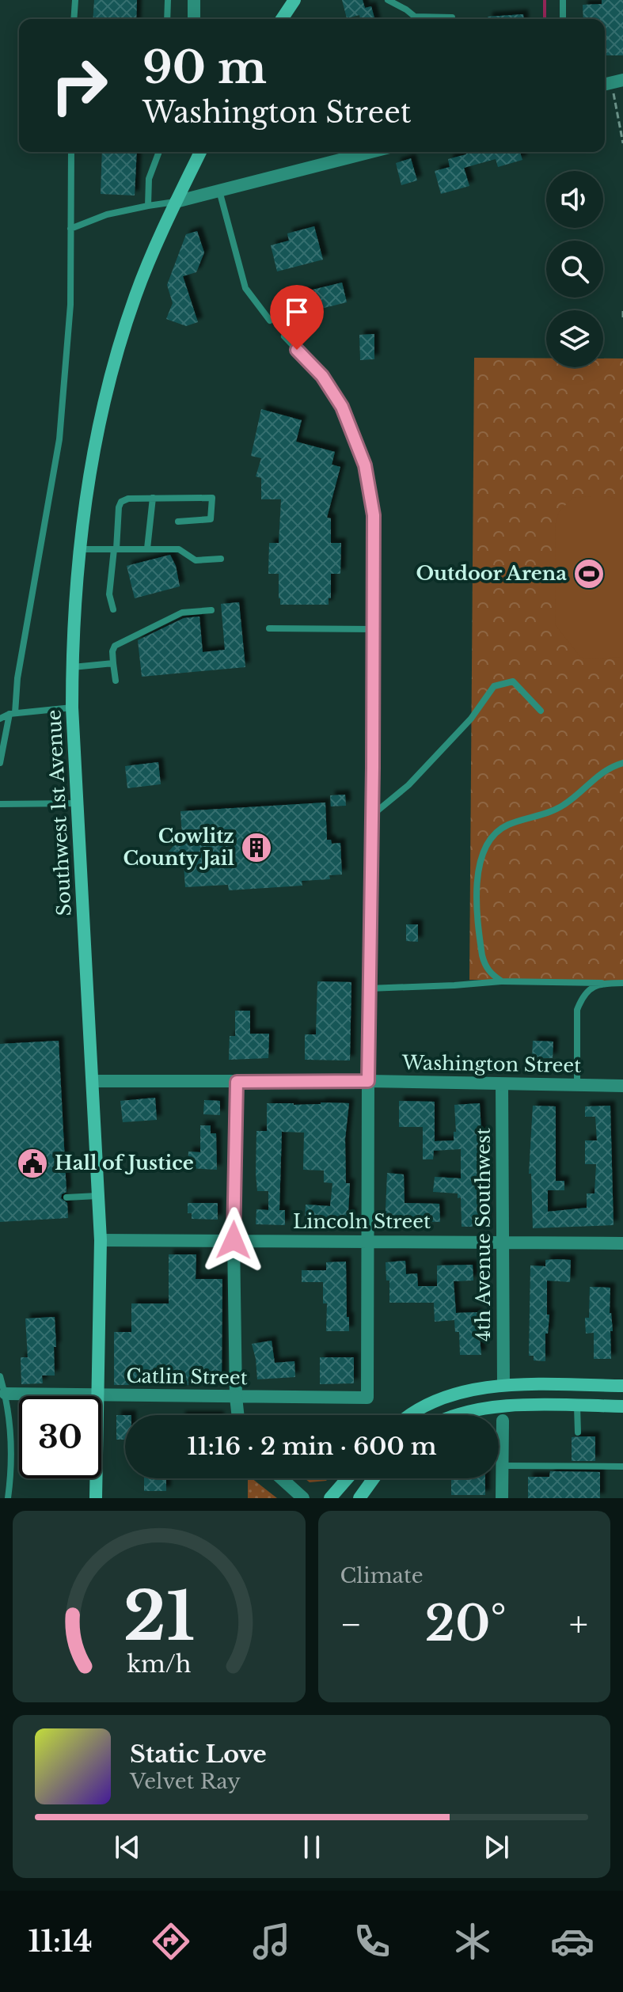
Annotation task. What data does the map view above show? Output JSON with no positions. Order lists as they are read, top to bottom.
{
  "streets": {
    "main road": ["Southwest 1st Avenue"],
    "street": [
      "Washington Street",
      "Lincoln Street",
      "4th Avenue Southwest",
      "Catlin Street"
    ]
  },
  "crossings": [
    ["Southwest 1st Avenue", "Washington Street"],
    ["Southwest 1st Avenue", "Lincoln Street"],
    ["Southwest 1st Avenue", "Catlin Street"],
    ["Washington Street", "4th Avenue Southwest"],
    ["Lincoln Street", "4th Avenue Southwest"],
    ["Lincoln Street", "Catlin Street"]
  ],
  "places": {
    "sports": ["Outdoor Arena"],
    "building": ["Cowlitz County Jail"],
    "public building": ["Hall of Justice"]
  },
  "page": {
    "turn": ["90 m", "Washington Street"],
    "limit": "30",
    "trip": "11:16 · 2 min · 600 m",
    "tile": "Climate",
    "heat": ["−", "20°", "+"],
    "song": ["Static Love", "Velvet Ray"],
    "tabs": "11:14",
    "gauge": ["21", "km/h"]
  }
}
